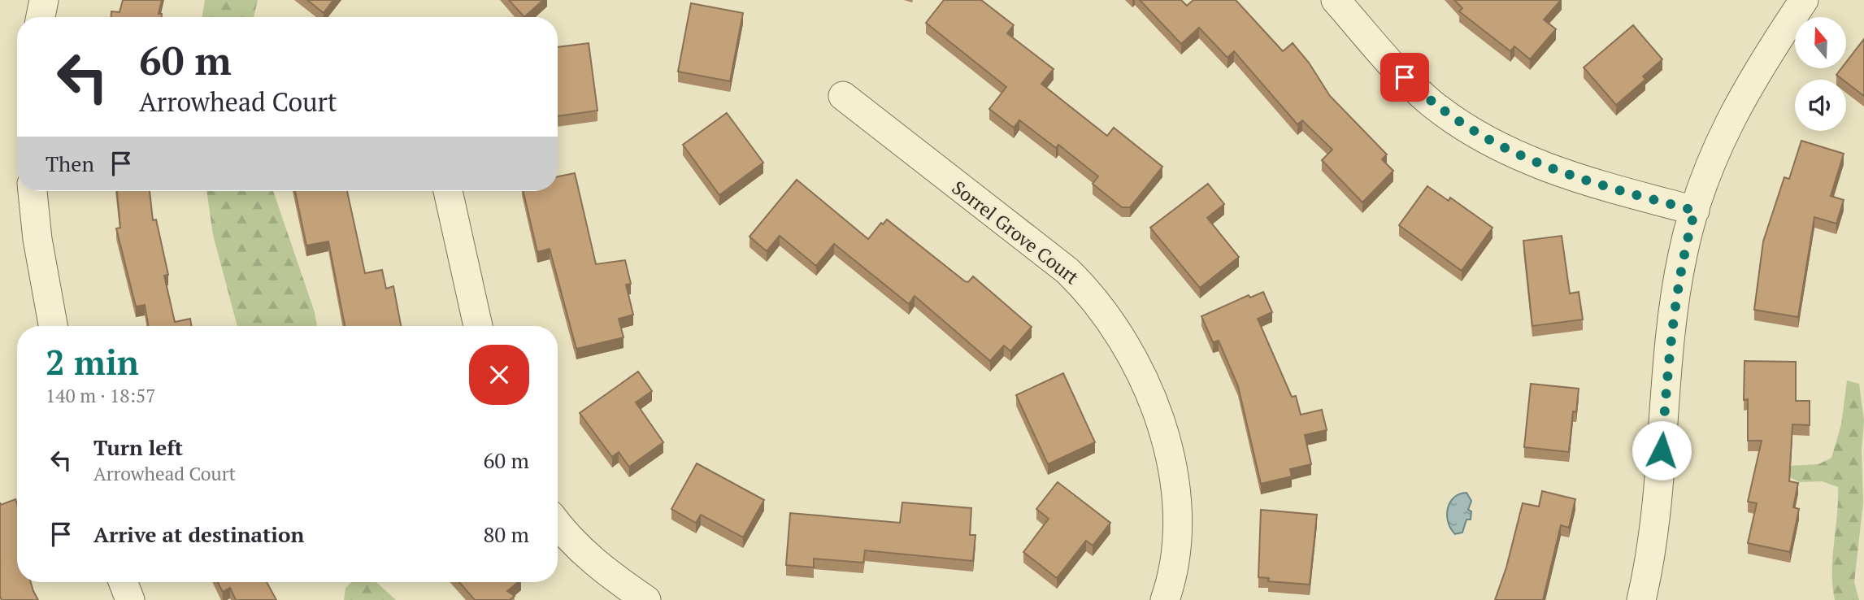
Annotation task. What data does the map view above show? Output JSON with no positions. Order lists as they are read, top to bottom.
{
  "streets": {
    "street": ["Sorrel Grove Court"]
  },
  "north": "top",
  "page": {
    "turn": ["60 m", "Arrowhead Court"],
    "then": "Then",
    "heading": ["2 min", "140 m · 18:57"],
    "list": [
      {
        "name": "Turn left",
        "note": "Arrowhead Court",
        "value": "60 m"
      },
      {
        "name": "Arrive at destination",
        "value": "80 m"
      }
    ]
  }
}
